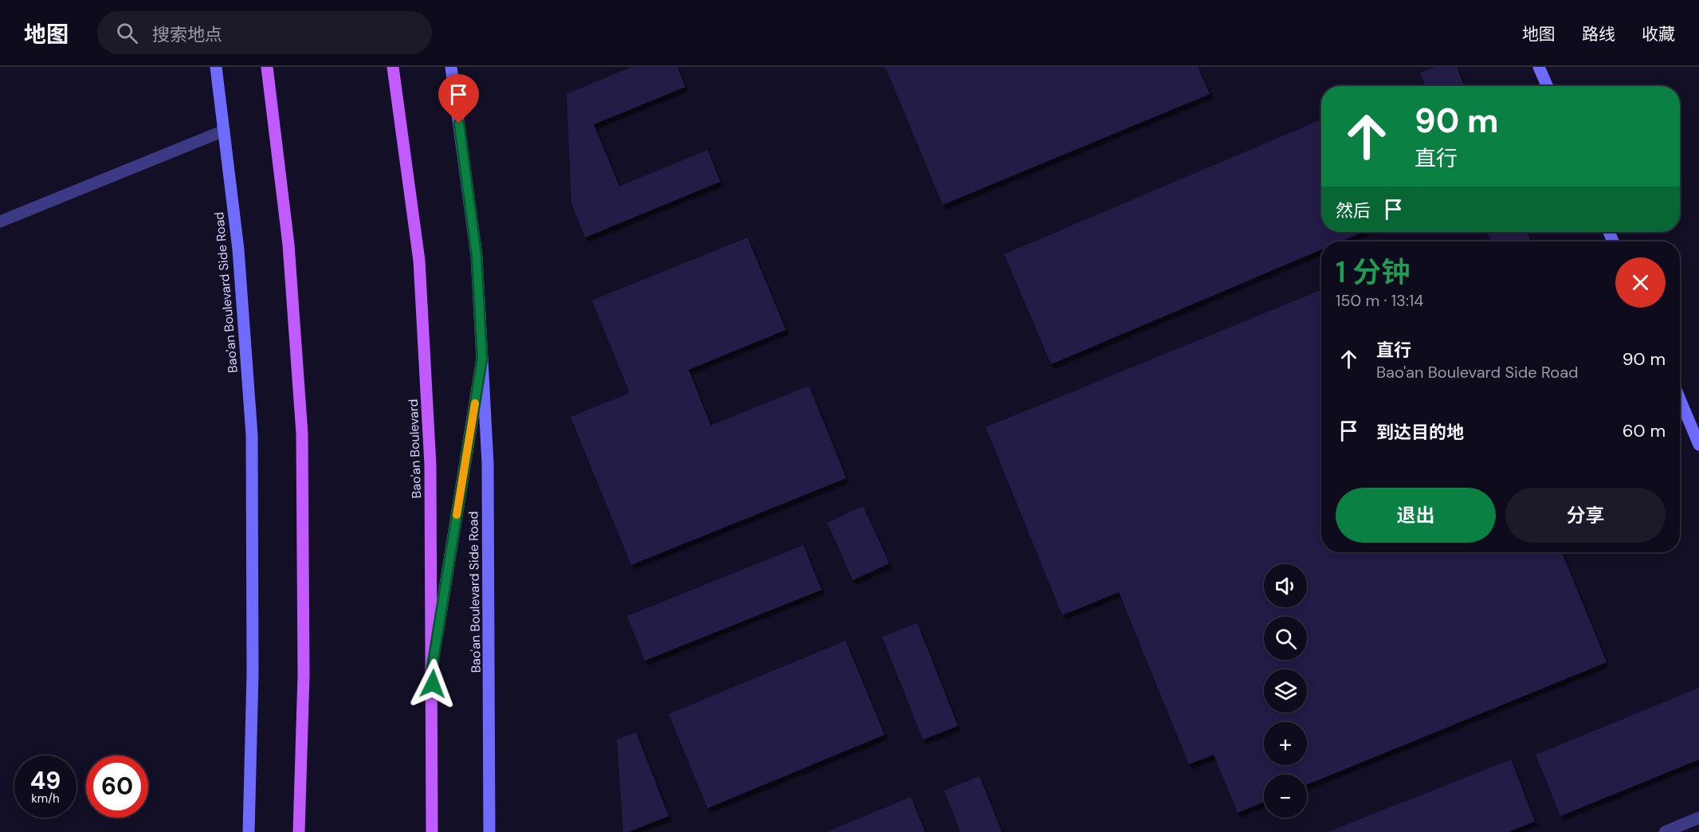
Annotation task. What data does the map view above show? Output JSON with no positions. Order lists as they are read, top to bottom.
{
  "streets": {
    "main road": ["Bao'an Boulevard Side Road", "Bao'an Boulevard"]
  },
  "page": {
    "header": "地图",
    "search": "搜索地点",
    "nav": ["地图", "路线", "收藏"],
    "turn": ["90 m", "直行"],
    "then": "然后",
    "heading": ["1 分钟", "150 m · 13:14"],
    "list": [
      {
        "name": "直行",
        "note": "Bao'an Boulevard Side Road",
        "value": "90 m"
      },
      {
        "name": "到达目的地",
        "value": "60 m"
      }
    ],
    "buttons": ["退出", "分享"],
    "map_buttons": ["+", "−"],
    "speed": "49 km/h",
    "limit": "60"
  }
}
